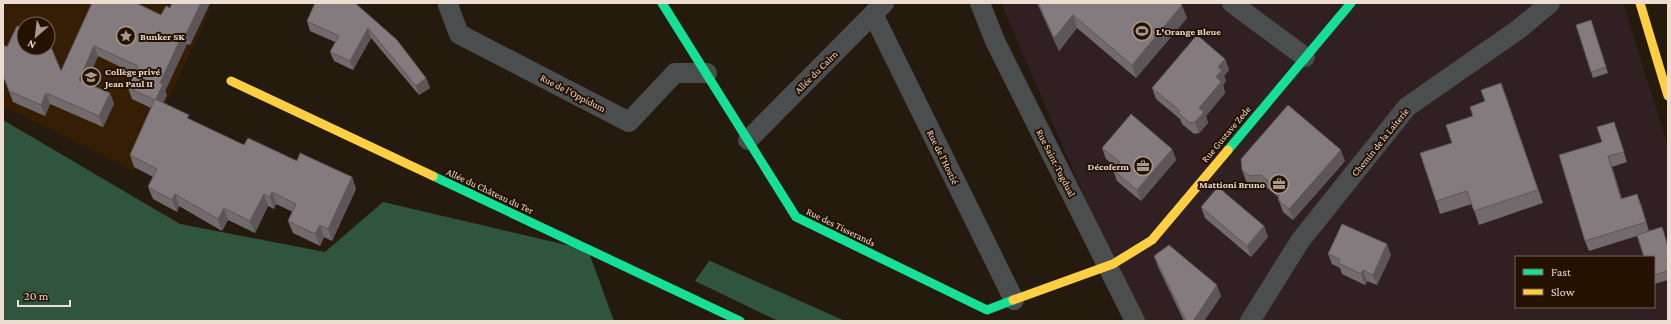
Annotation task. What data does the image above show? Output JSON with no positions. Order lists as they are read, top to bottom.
{
  "streets": {
    "street": [
      "Allée du Cairn",
      "Rue de l'Oppidum",
      "Rue Gustave Zede",
      "Chemin de la Laiterie",
      "Rue de l'Hostié",
      "Rue Saint-Tugdual",
      "Allée du Château du Ter",
      "Rue des Tisserands"
    ]
  },
  "crossings": [
    ["Allée du Cairn", "Rue de l'Hostié"],
    ["Allée du Cairn", "Rue des Tisserands"],
    ["Rue de l'Oppidum", "Rue des Tisserands"],
    ["Rue Gustave Zede", "Rue Saint-Tugdual"],
    ["Rue Gustave Zede", "Rue des Tisserands"],
    ["Rue de l'Hostié", "Rue des Tisserands"],
    ["Rue Saint-Tugdual", "Rue des Tisserands"]
  ],
  "places": {
    "sports": ["L'Orange Bleue"],
    "place": ["Bunker SK"],
    "school or university": ["Collège privé Jean Paul II"],
    "office": ["Décoferm", "Mattioni Bruno"]
  },
  "legend": ["Fast", "Slow"],
  "scale_bar": "20 m",
  "north": "bottom left"
}
